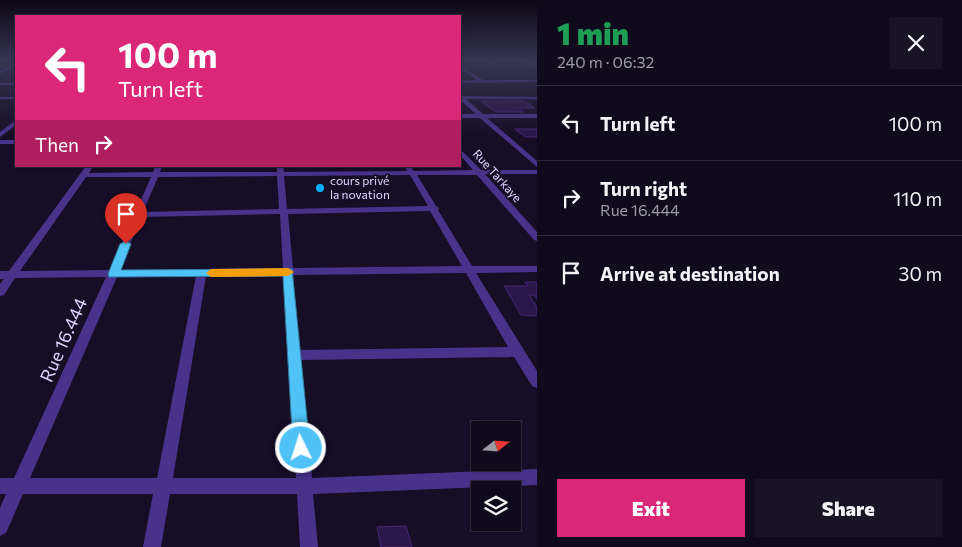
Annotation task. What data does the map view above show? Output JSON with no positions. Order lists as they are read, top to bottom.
{
  "streets": {
    "street": ["Rue Tarkaye", "Rue 16.444"]
  },
  "places": ["cours privé la novation"],
  "north": "right",
  "page": {
    "heading": ["1 min", "240 m · 06:32"],
    "turn": ["100 m", "Turn left"],
    "list": [
      {
        "name": "Turn left",
        "value": "100 m"
      },
      {
        "name": "Turn right",
        "note": "Rue 16.444",
        "value": "110 m"
      },
      {
        "name": "Arrive at destination",
        "value": "30 m"
      }
    ],
    "then": "Then",
    "buttons": ["Exit", "Share"]
  }
}
